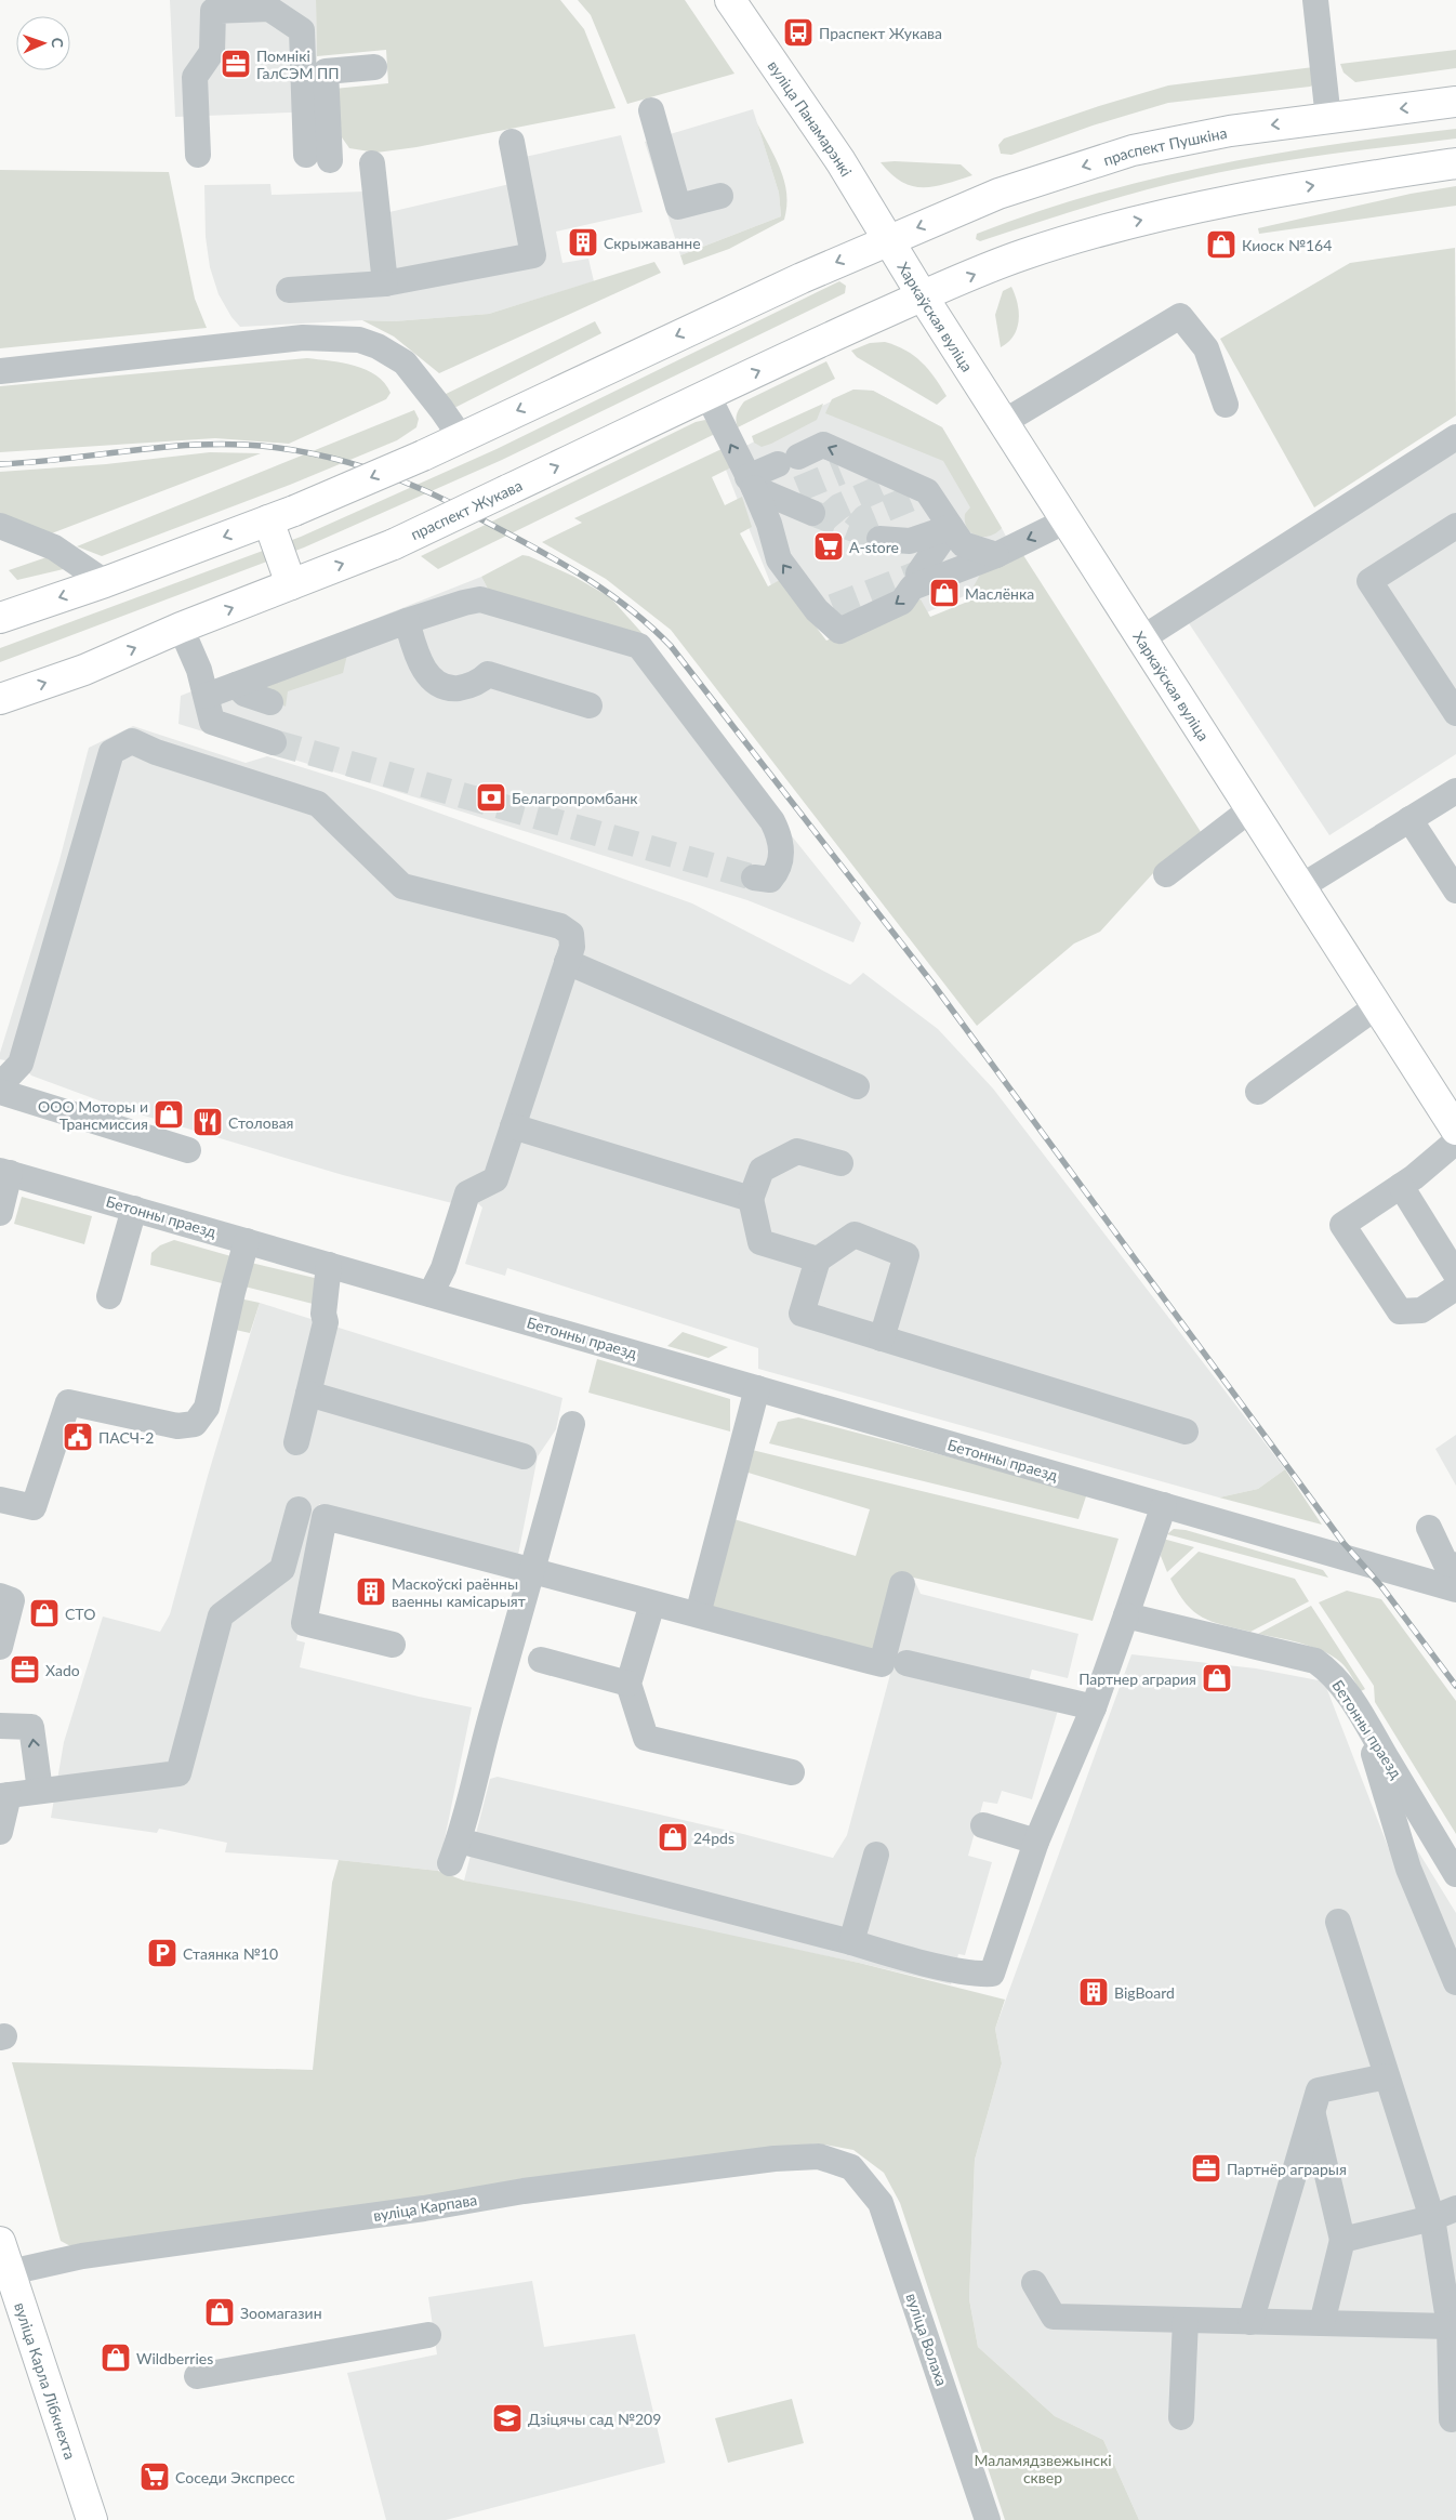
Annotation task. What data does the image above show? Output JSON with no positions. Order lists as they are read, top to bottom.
{
  "streets": {
    "main road": [
      "вуліца Панамарэнкі",
      "праспект Пушкіна",
      "Харкаўская вуліца",
      "праспект Жукава",
      "вуліца Карла Лібкнехта"
    ],
    "street": ["Бетонны праезд", "вуліца Карпава", "вуліца Волаха"]
  },
  "crossings": [
    ["вуліца Панамарэнкі", "праспект Пушкіна"],
    ["вуліца Панамарэнкі", "Харкаўская вуліца"],
    ["праспект Пушкіна", "Харкаўская вуліца"],
    ["Харкаўская вуліца", "праспект Жукава"],
    ["вуліца Карпава", "вуліца Волаха"],
    ["вуліца Карпава", "вуліца Карла Лібкнехта"]
  ],
  "parks": ["Маламядзвежынскі сквер"],
  "places": {
    "bus stop": ["Праспект Жукава"],
    "office": ["Помнікі ГалСЭМ ПП", "Xado", "Партнёр аграрыя"],
    "building": ["Скрыжаванне", "Маскоўскі раённы ваенны камісарыят", "BigBoard"],
    "shop": [
      "Киоск №164",
      "Маслёнка",
      "ООО Моторы и Трансмиссия",
      "СТО",
      "Партнер агрария",
      "24pds",
      "Зоомагазин",
      "Wildberries"
    ],
    "supermarket": ["А-store", "Соседи Экспресс"],
    "bank": ["Белагропромбанк"],
    "restaurant": ["Столовая"],
    "public building": ["ПАСЧ-2"],
    "parking": ["Стаянка №10"],
    "school or university": ["Дзіцячы сад №209"]
  },
  "north": "right"
}
